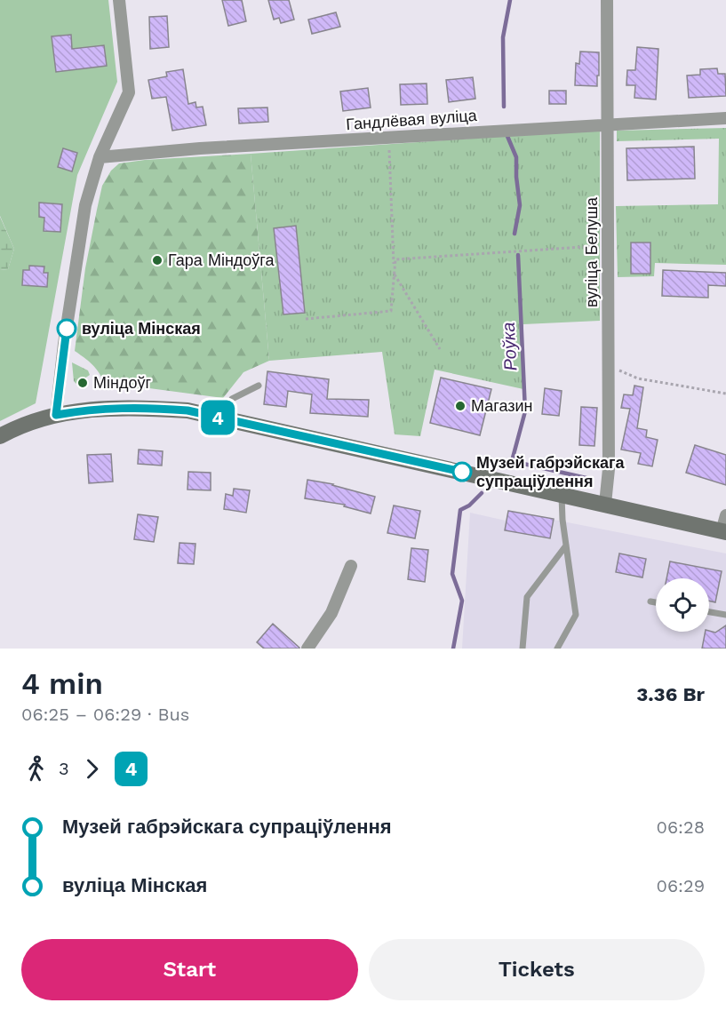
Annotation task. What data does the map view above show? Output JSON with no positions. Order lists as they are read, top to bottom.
{
  "streets": {
    "street": ["Гандлёвая вуліца", "вуліца Белуша"]
  },
  "crossings": [
    ["Гандлёвая вуліца", "вуліца Белуша"]
  ],
  "water": ["Роўка"],
  "places": [
    "Гара Міндоўга",
    "вуліца Мінская",
    "Міндоўг",
    "Магазин",
    "Музей габрэйскага супраціўлення"
  ],
  "lines": ["bus line 4"],
  "page": {
    "on_map": "4",
    "heading": ["4 min", "06:25 – 06:29 · Bus", "3.36 Br"],
    "legs": ["3", "4"],
    "list": [
      {
        "name": "Музей габрэйскага супраціўлення",
        "value": "06:28"
      },
      {
        "name": "вуліца Мінская",
        "value": "06:29"
      }
    ],
    "buttons": ["Start", "Tickets"]
  }
}
